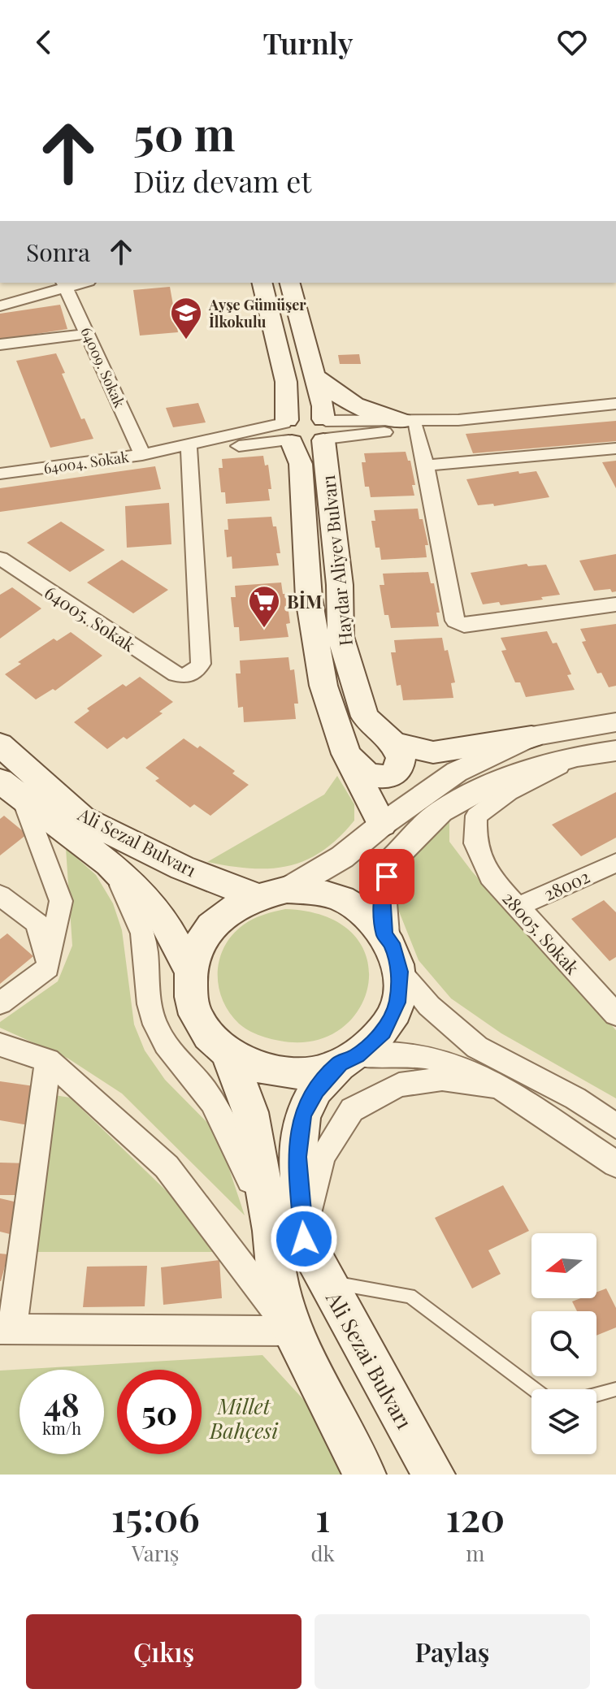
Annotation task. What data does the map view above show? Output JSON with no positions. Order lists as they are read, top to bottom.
{
  "streets": {
    "main road": ["Haydar Aliyev Bulvarı", "Ali Sezal Bulvarı", "Ali Sezai Bulvarı"],
    "street": [
      "64009. Sokak",
      "64004. Sokak",
      "64005. Sokak",
      "28002",
      "28005. Sokak"
    ]
  },
  "crossings": [
    ["64009. Sokak", "64004. Sokak"],
    ["64004. Sokak", "Haydar Aliyev Bulvarı"],
    ["64004. Sokak", "64005. Sokak"],
    ["Ali Sezal Bulvarı", "Ali Sezai Bulvarı"],
    ["28002", "28005. Sokak"]
  ],
  "parks": ["Millet Bahçesi"],
  "places": {
    "school or university": ["Ayşe Gümüşer İlkokulu"],
    "supermarket": ["BİM"]
  },
  "north": "left",
  "page": {
    "header": "Turnly",
    "turn": ["50 m", "Düz devam et"],
    "then": "Sonra",
    "speed": "48 km/h",
    "limit": "50",
    "eta": [
      "15:06",
      "Varış",
      "1",
      "dk",
      "120",
      "m"
    ],
    "buttons": ["Çıkış", "Paylaş"]
  }
}
